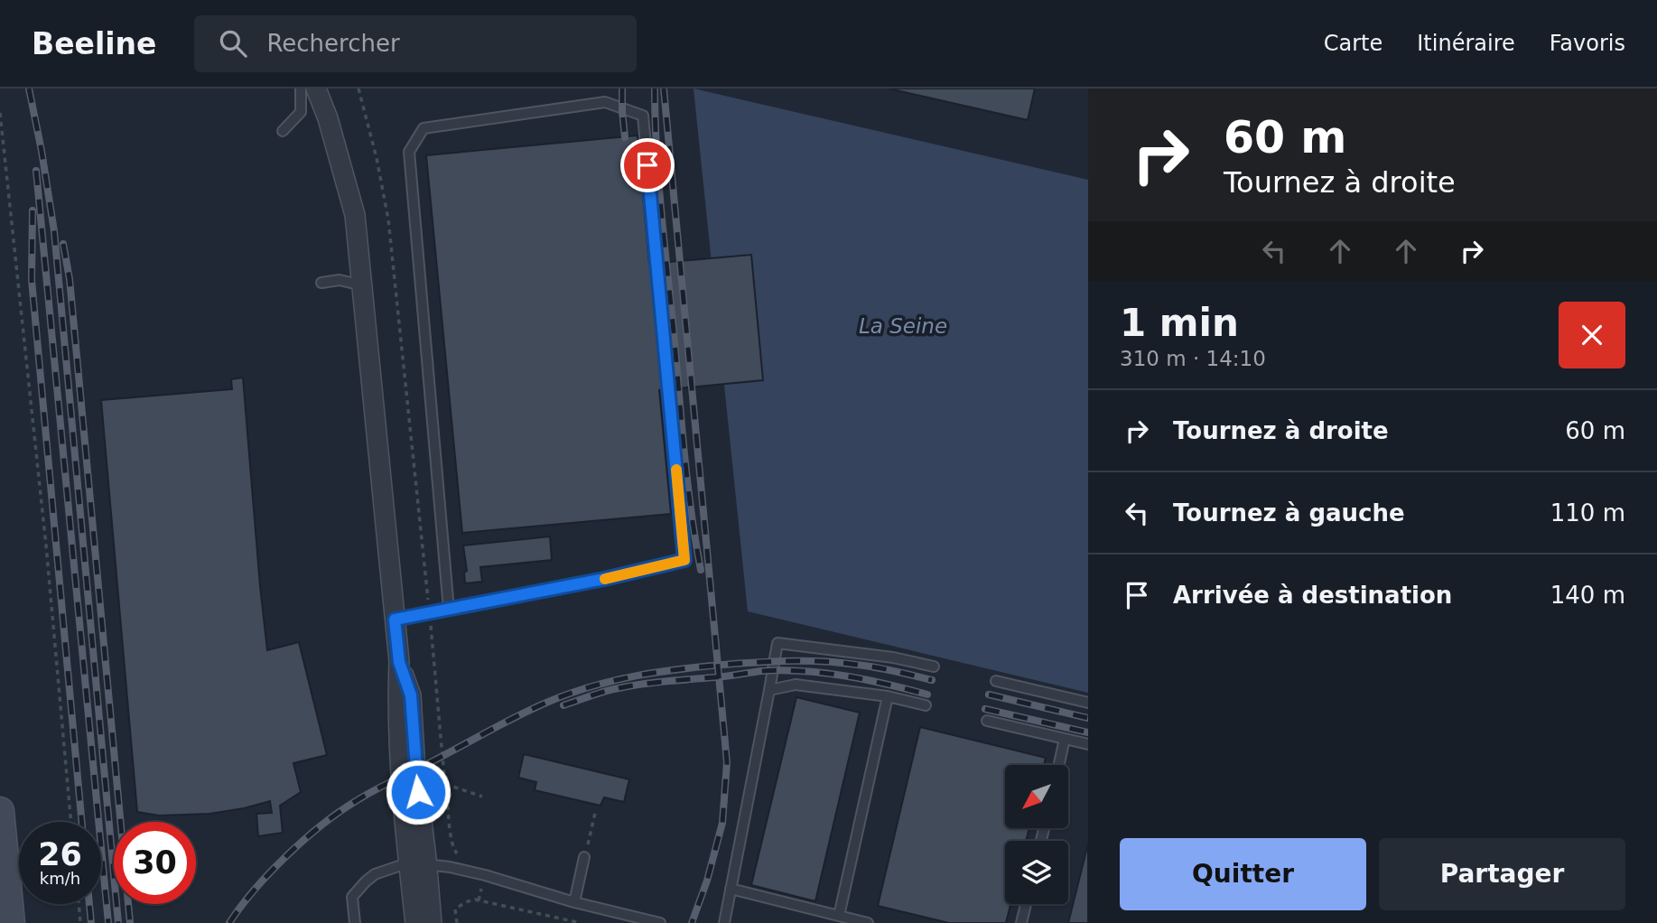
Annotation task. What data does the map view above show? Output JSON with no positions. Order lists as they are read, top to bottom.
{
  "water": ["La Seine"],
  "north": "bottom left",
  "page": {
    "header": "Beeline",
    "search": "Rechercher",
    "nav": ["Carte", "Itinéraire", "Favoris"],
    "turn": ["60 m", "Tournez à droite"],
    "heading": ["1 min", "310 m · 14:10"],
    "list": [
      {
        "name": "Tournez à droite",
        "value": "60 m"
      },
      {
        "name": "Tournez à gauche",
        "value": "110 m"
      },
      {
        "name": "Arrivée à destination",
        "value": "140 m"
      }
    ],
    "speed": "26 km/h",
    "limit": "30",
    "buttons": ["Quitter", "Partager"]
  }
}
